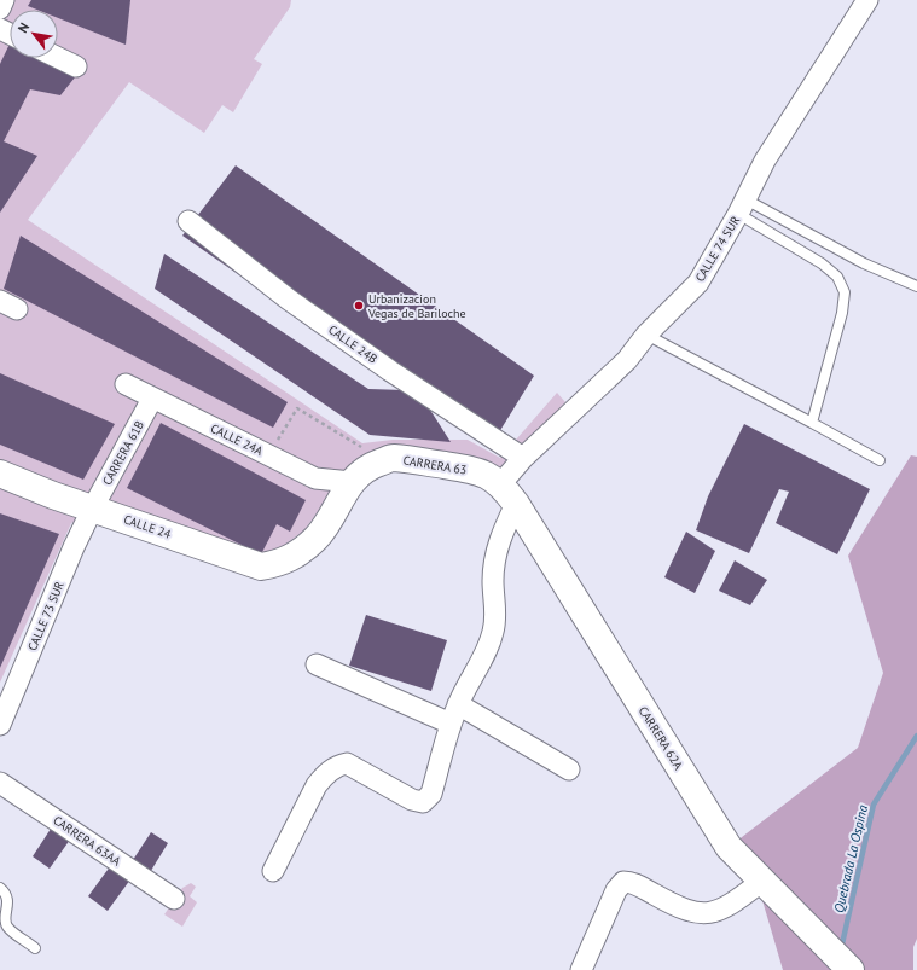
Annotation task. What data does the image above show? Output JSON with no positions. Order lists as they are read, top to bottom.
{
  "streets": {
    "street": [
      "CALLE 74 SUR",
      "CALLE 24B",
      "CALLE 24A",
      "CARRERA 61B",
      "CARRERA 63",
      "CALLE 24",
      "CALLE 73 SUR",
      "CARRERA 62A",
      "CARRERA 63AA"
    ]
  },
  "crossings": [
    ["CALLE 74 SUR", "CALLE 24B"],
    ["CALLE 74 SUR", "CARRERA 63"],
    ["CALLE 74 SUR", "CARRERA 62A"],
    ["CALLE 24A", "CARRERA 61B"],
    ["CALLE 24A", "CARRERA 63"],
    ["CARRERA 61B", "CALLE 24"],
    ["CARRERA 61B", "CALLE 73 SUR"],
    ["CARRERA 63", "CALLE 24"],
    ["CARRERA 63", "CARRERA 62A"],
    ["CALLE 24", "CALLE 73 SUR"]
  ],
  "water": ["Quebrada La Ospina"],
  "places": ["Urbanizacion Vegas de Bariloche"],
  "north": "top left"
}
